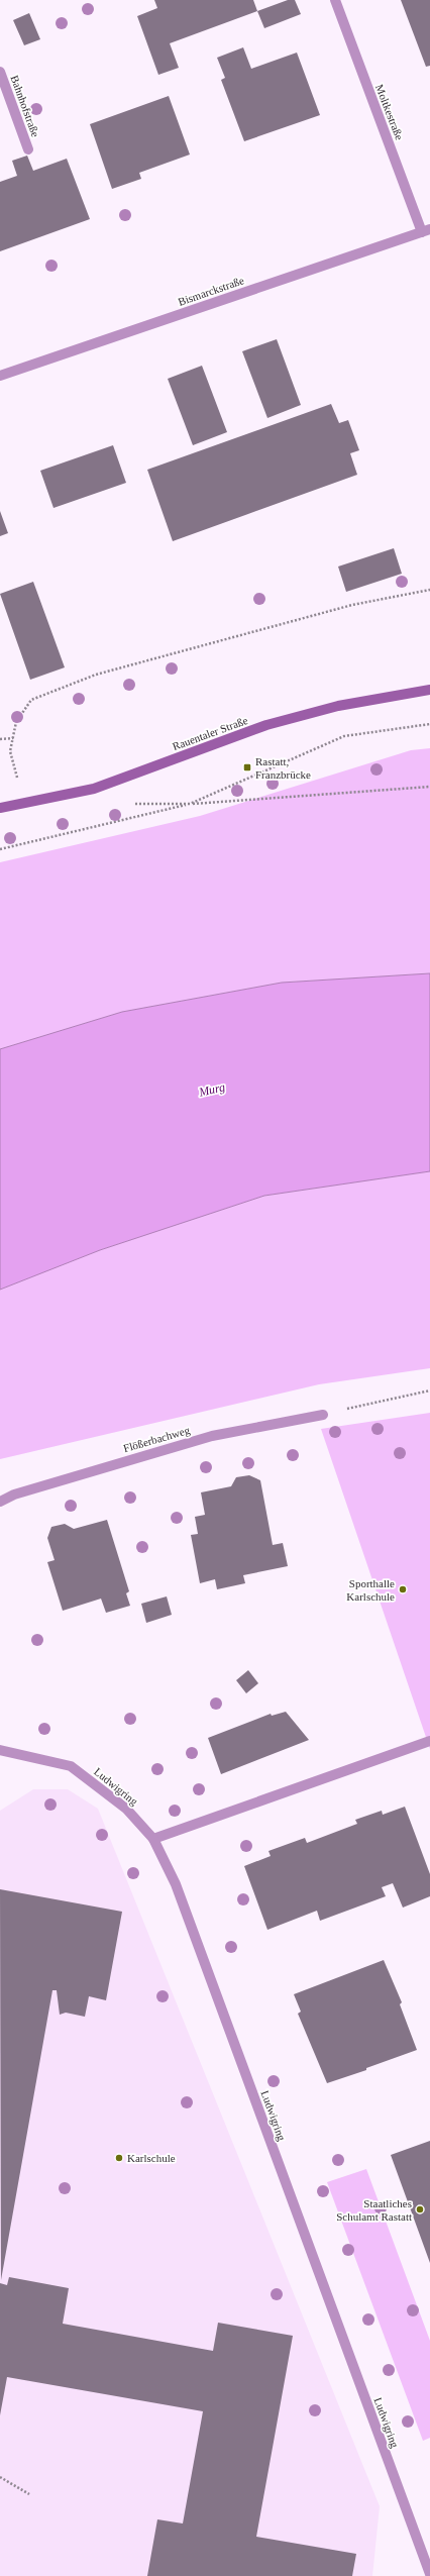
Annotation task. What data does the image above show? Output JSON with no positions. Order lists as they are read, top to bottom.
{
  "streets": {
    "street": [
      "Bahnhofstraße",
      "Moltkestraße",
      "Bismarckstraße",
      "Rauentaler Straße",
      "Flößerbachweg",
      "Ludwigring"
    ]
  },
  "crossings": [
    ["Moltkestraße", "Bismarckstraße"]
  ],
  "water": ["Murg"],
  "places": {
    "transit": ["Rastatt, Franzbrücke"],
    "other": ["Sporthalle Karlschule", "Karlschule", "Staatliches Schulamt Rastatt"]
  }
}
